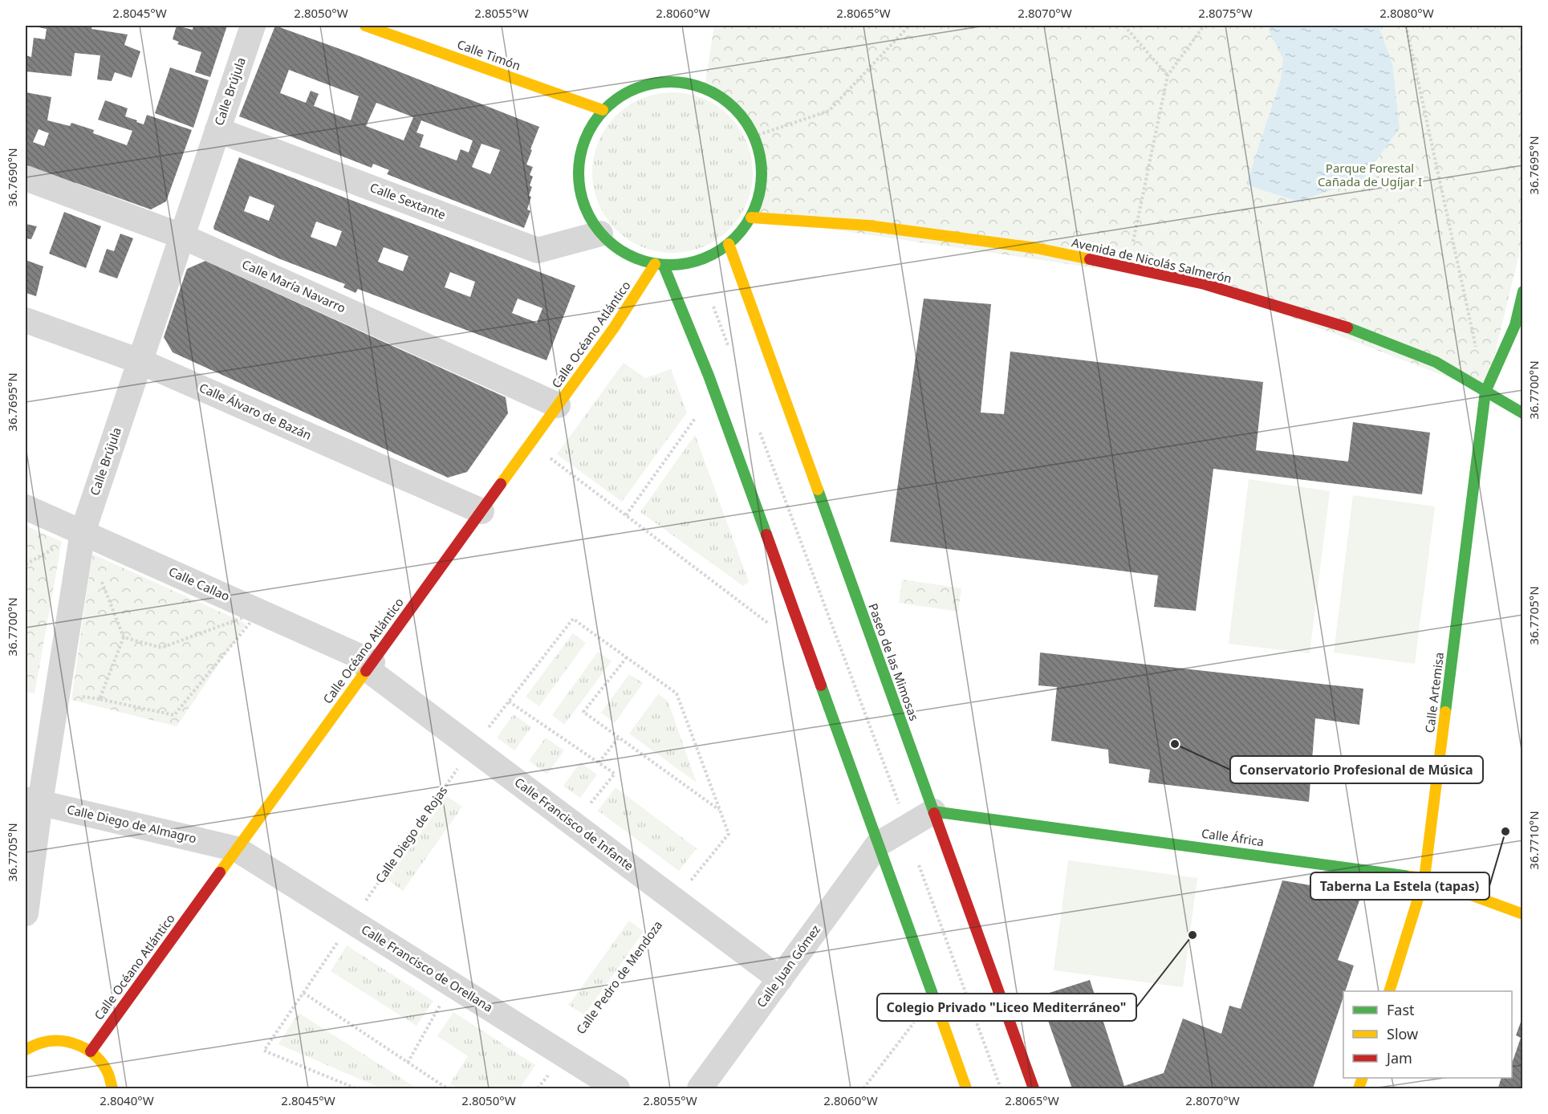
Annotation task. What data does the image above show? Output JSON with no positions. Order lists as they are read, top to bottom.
{
  "streets": {
    "street": [
      "Calle Timón",
      "Calle Brújula",
      "Calle Sextante",
      "Avenida de Nicolás Salmerón",
      "Calle María Navarro",
      "Calle Océano Atlántico",
      "Calle Álvaro de Bazán",
      "Calle Callao",
      "Paseo de las Mimosas",
      "Calle Artemisa",
      "Calle Diego de Almagro",
      "Calle Francisco de Infante",
      "Calle África",
      "Calle Juan Gómez",
      "Calle Francisco de Orellana"
    ],
    "path": ["Calle Diego de Rojas", "Calle Pedro de Mendoza"]
  },
  "crossings": [
    ["Calle Brújula", "Calle Sextante"],
    ["Calle Brújula", "Calle María Navarro"],
    ["Calle Brújula", "Calle Álvaro de Bazán"],
    ["Calle Brújula", "Calle Callao"],
    ["Calle Brújula", "Calle Diego de Almagro"],
    ["Avenida de Nicolás Salmerón", "Calle Artemisa"],
    ["Calle María Navarro", "Calle Océano Atlántico"],
    ["Calle Océano Atlántico", "Calle Álvaro de Bazán"],
    ["Calle Océano Atlántico", "Calle Callao"],
    ["Calle Océano Atlántico", "Calle Diego de Almagro"],
    ["Calle Océano Atlántico", "Calle Francisco de Infante"],
    ["Calle Océano Atlántico", "Calle Francisco de Orellana"],
    ["Calle Callao", "Calle Francisco de Infante"],
    ["Paseo de las Mimosas", "Calle África"],
    ["Calle Artemisa", "Calle África"],
    ["Calle Diego de Almagro", "Calle Francisco de Orellana"],
    ["Calle Francisco de Infante", "Calle Diego de Rojas"],
    ["Calle Francisco de Infante", "Calle Juan Gómez"],
    ["Calle Francisco de Infante", "Calle Pedro de Mendoza"],
    ["Calle Diego de Rojas", "Calle Francisco de Orellana"],
    ["Calle Francisco de Orellana", "Calle Pedro de Mendoza"]
  ],
  "parks": ["Parque Forestal Cañada de Ugíjar I"],
  "places": ["Conservatorio Profesional de Música", "Taberna La Estela (tapas)", "Colegio Privado \"Liceo Mediterráneo\""],
  "legend": ["Fast", "Slow", "Jam"],
  "coordinates": [
    "2.8045°W",
    "2.8050°W",
    "2.8055°W",
    "2.8060°W",
    "2.8065°W",
    "2.8070°W",
    "2.8075°W",
    "2.8080°W",
    "36.7695°N",
    "36.7690°N",
    "36.7700°N",
    "36.7705°N",
    "36.7710°N",
    "2.8040°W"
  ]
}
